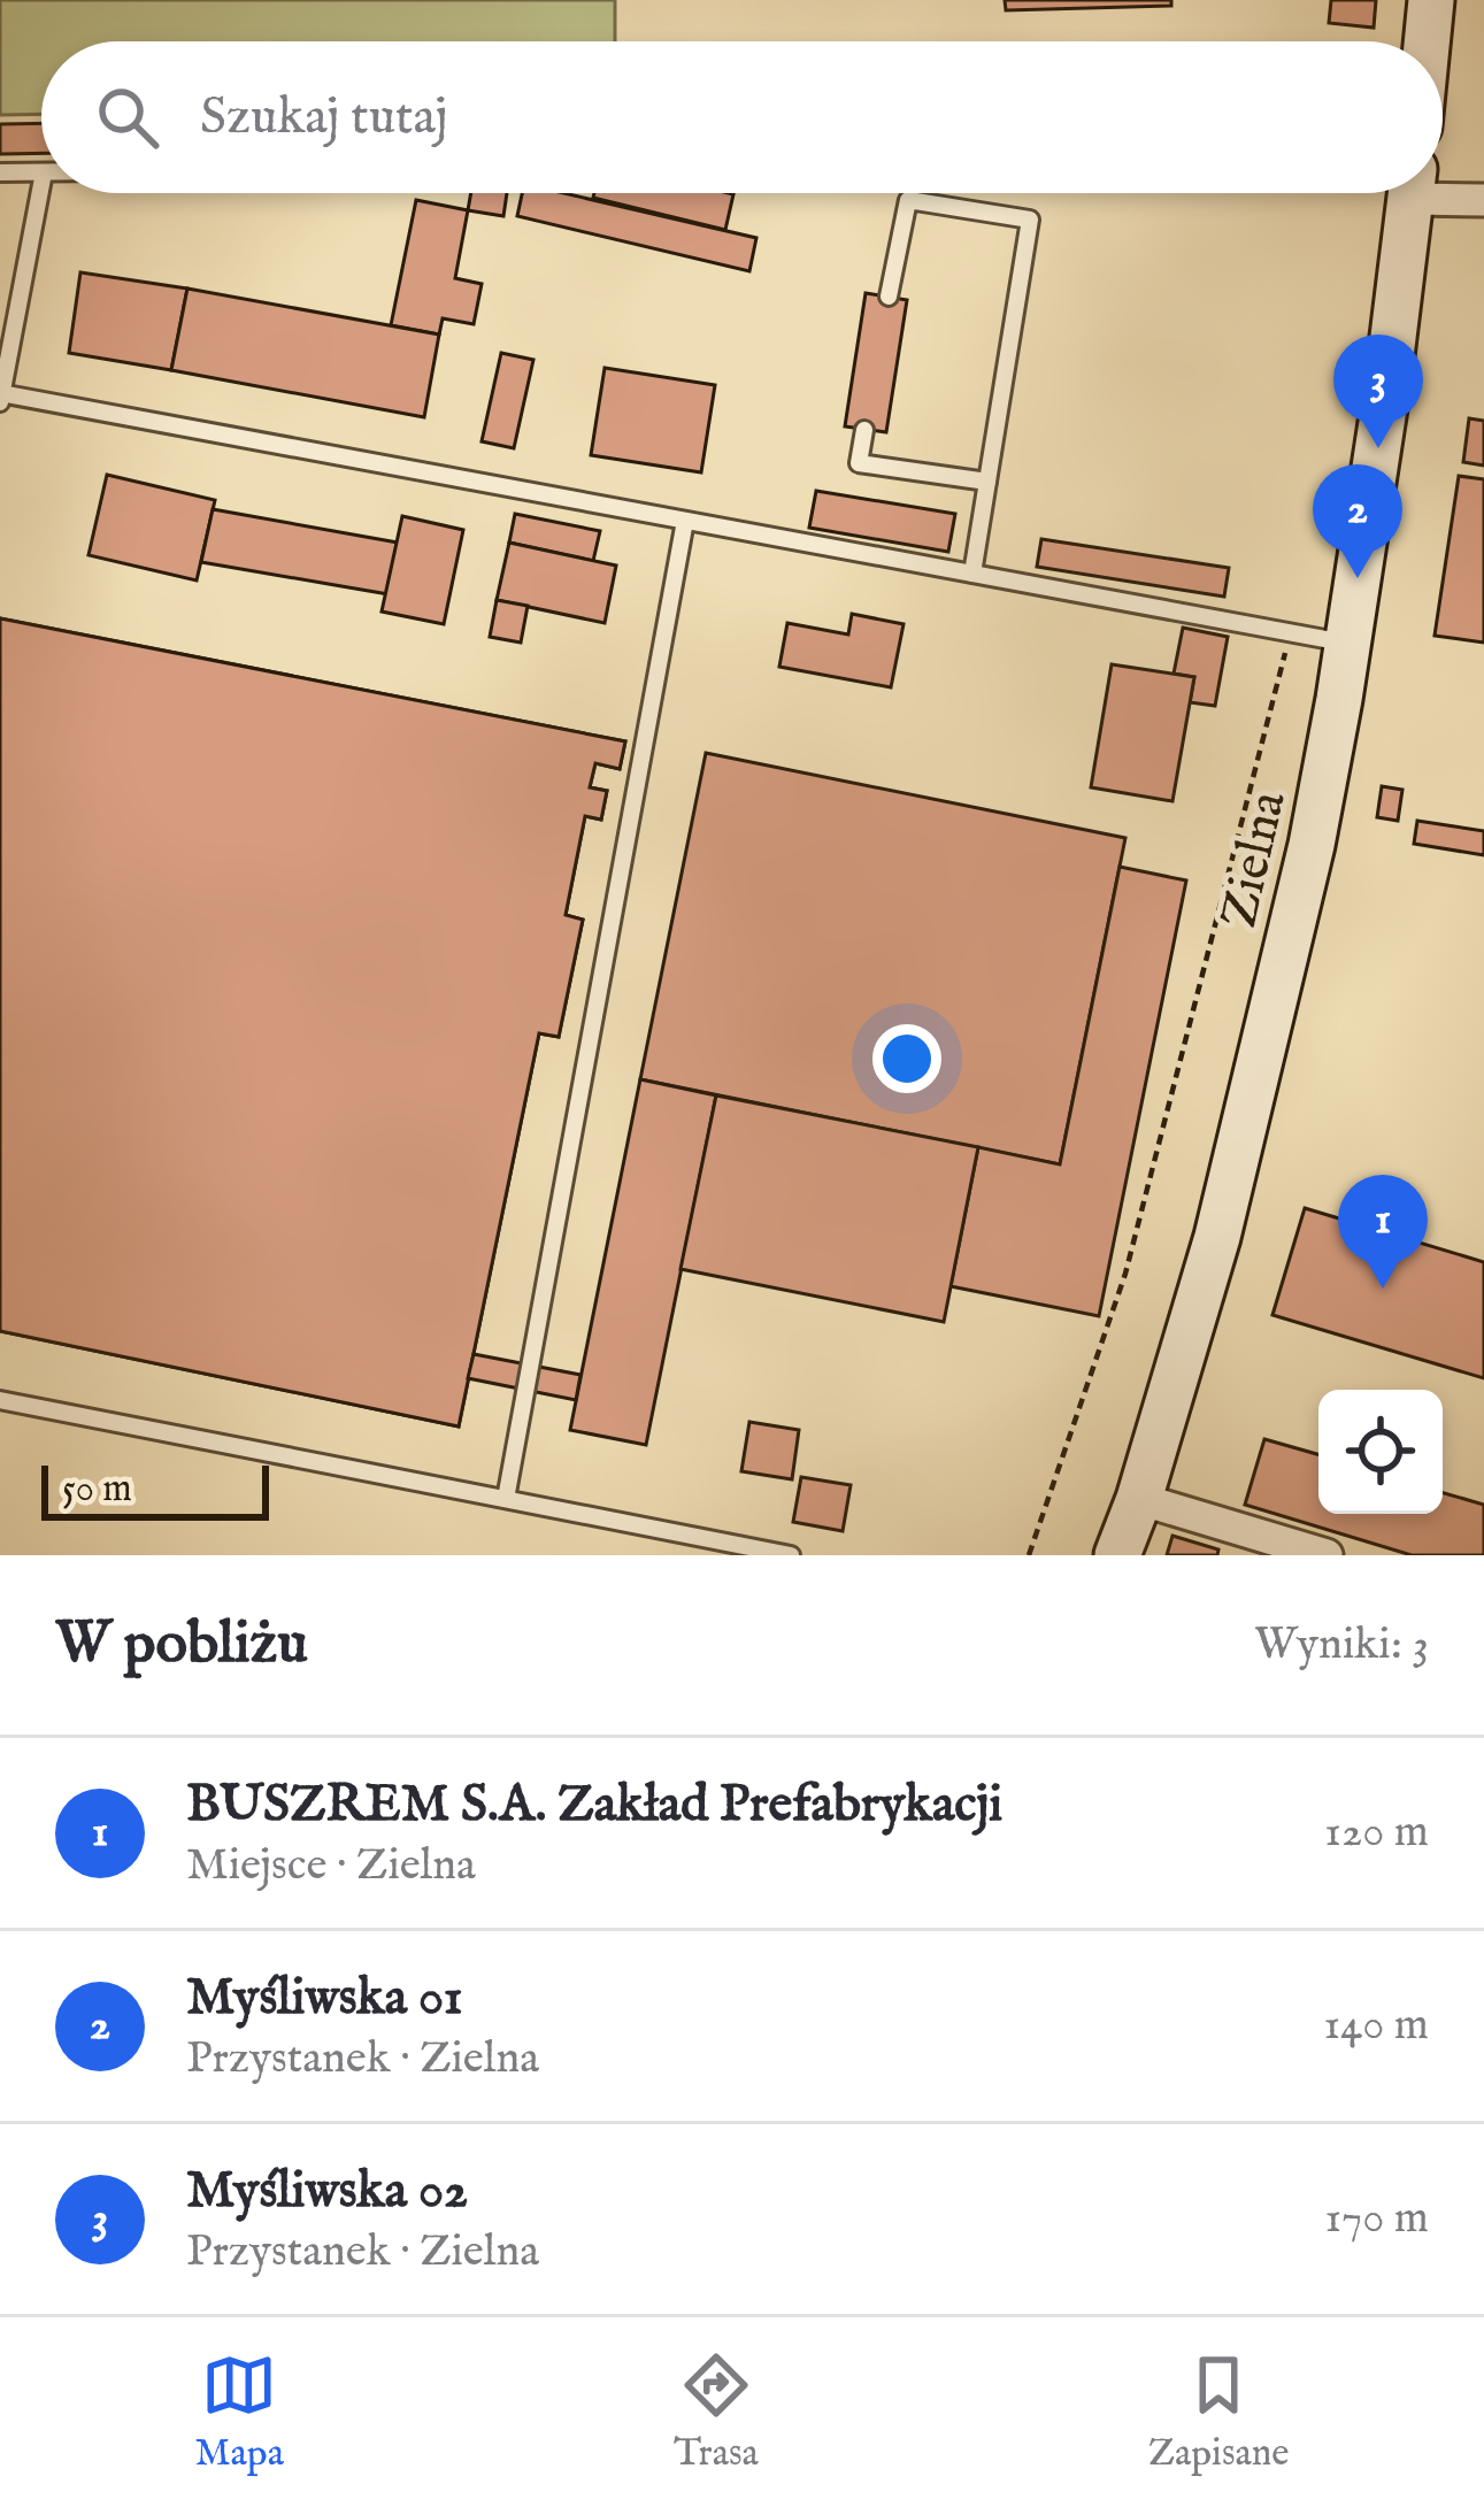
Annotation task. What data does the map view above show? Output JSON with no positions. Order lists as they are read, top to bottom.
{
  "streets": {
    "street": ["Zielna"]
  },
  "scale_bar": "50 m",
  "page": {
    "search": "Szukaj tutaj",
    "pins": ["3", "2", "1"],
    "scale": "50 m",
    "heading": ["W pobliżu", "Wyniki: 3"],
    "list": [
      {
        "mark": "1",
        "name": "BUSZREM S.A. Zakład Prefabrykacji",
        "note": "Miejsce · Zielna",
        "value": "120 m"
      },
      {
        "mark": "2",
        "name": "Myśliwska 01",
        "note": "Przystanek · Zielna",
        "value": "140 m"
      },
      {
        "mark": "3",
        "name": "Myśliwska 02",
        "note": "Przystanek · Zielna",
        "value": "170 m"
      }
    ],
    "nav": ["Mapa", "Trasa", "Zapisane"]
  }
}
